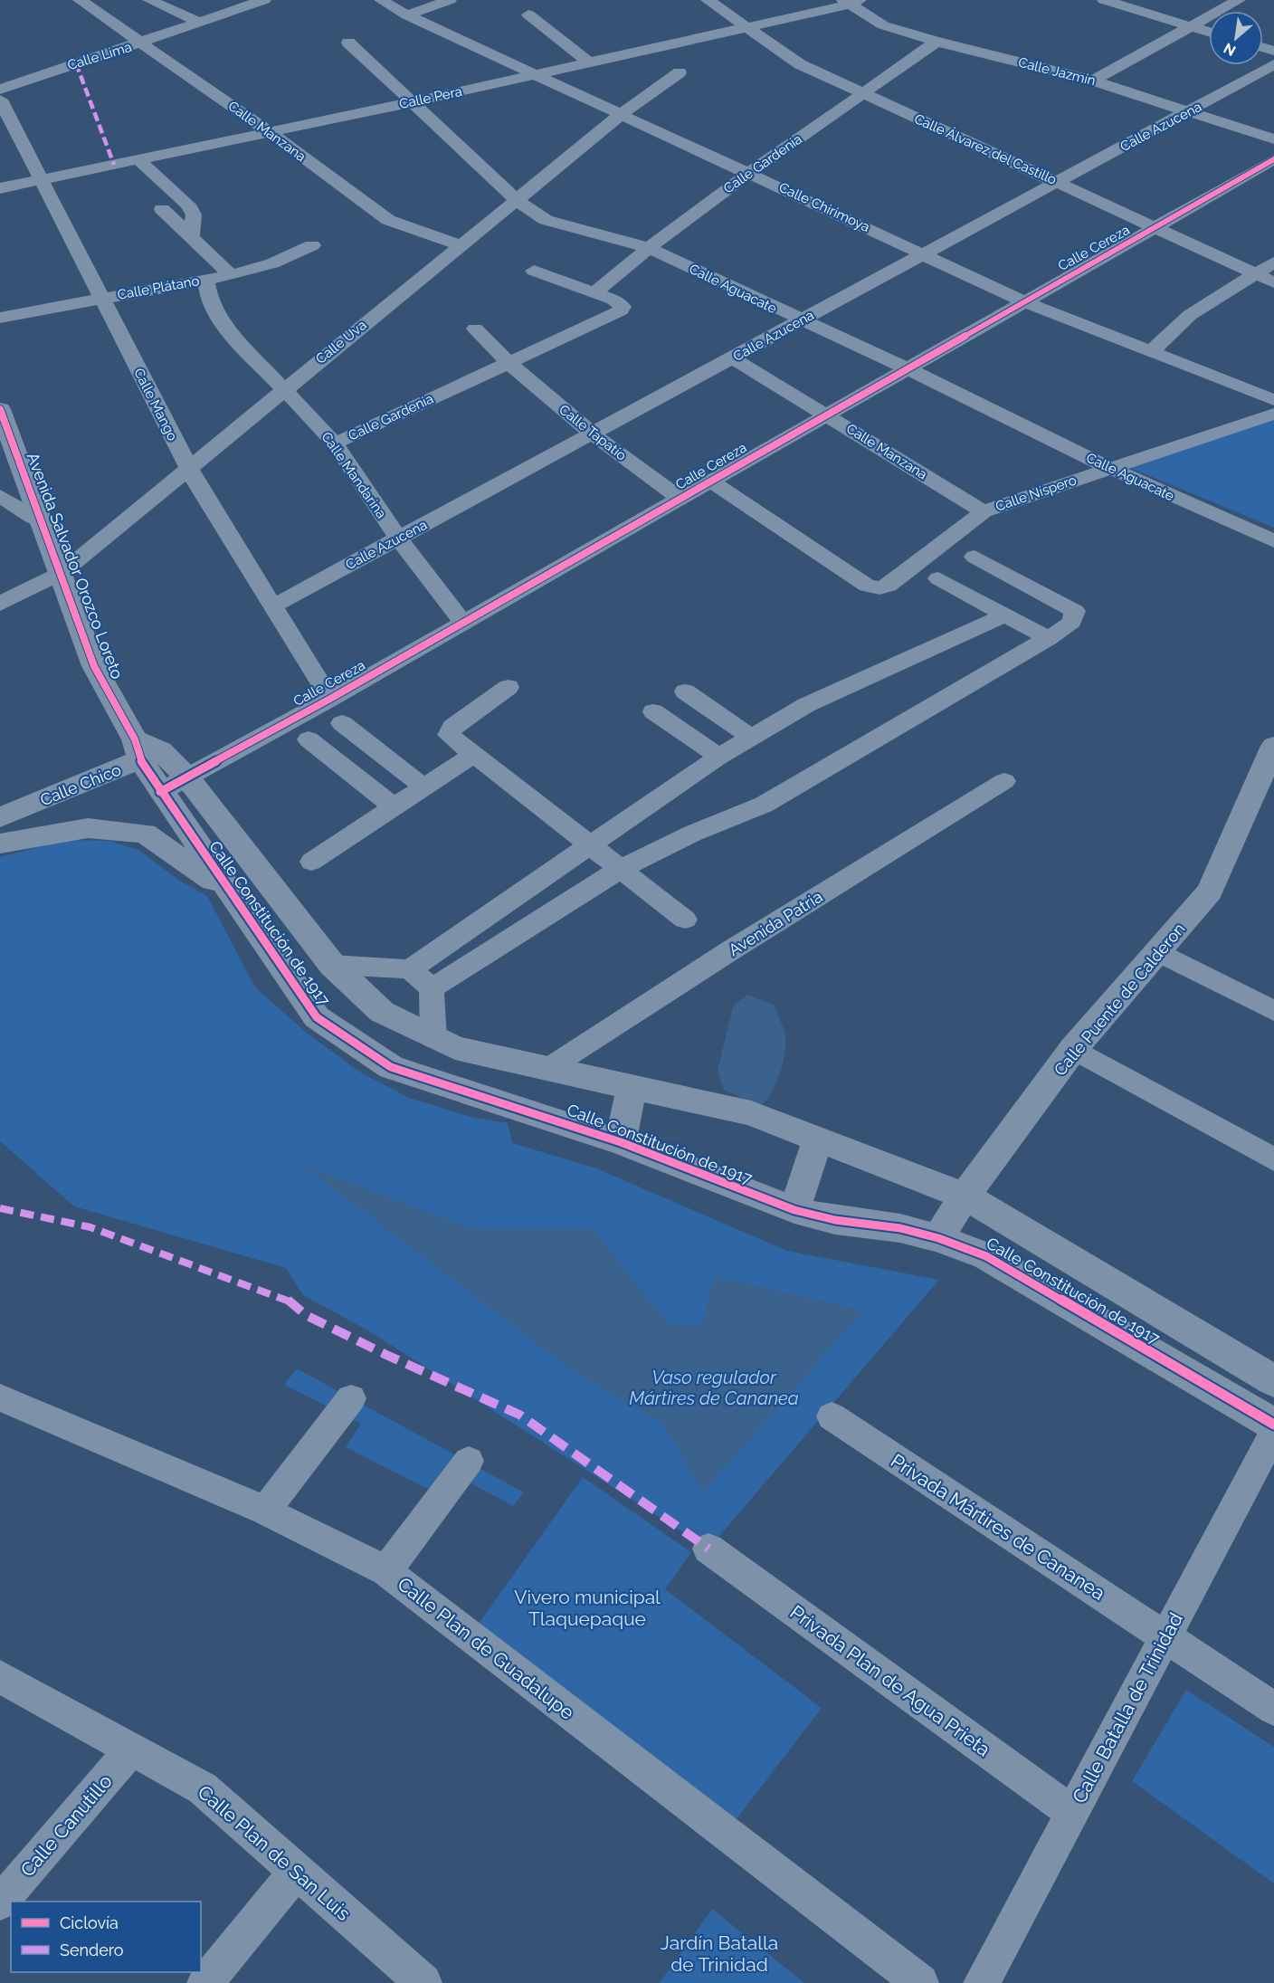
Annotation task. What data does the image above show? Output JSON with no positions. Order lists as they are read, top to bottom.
{
  "streets": {
    "street": [
      "Calle Lima",
      "Calle Jazmín",
      "Calle Pera",
      "Calle Azucena",
      "Calle Manzana",
      "Calle Álvarez del Castillo",
      "Calle Gardenia",
      "Calle Chirimoya",
      "Calle Cereza",
      "Calle Plátano",
      "Calle Aguacate",
      "Calle Uva",
      "Calle Mango",
      "Calle Tapatío",
      "Calle Mandarina",
      "Calle Níspero",
      "Avenida Salvador Orozco Loreto",
      "Calle Chico",
      "Calle Constitución de 1917",
      "Avenida Patria",
      "Calle Puente de Calderon",
      "Privada Mártires de Cananea",
      "Calle Plan de Guadalupe",
      "Privada Plan de Agua Prieta",
      "Calle Batalla de Trinidad",
      "Calle Canutillo",
      "Calle Plan de San Luis"
    ]
  },
  "crossings": [
    ["Calle Lima", "Calle Manzana"],
    ["Calle Jazmín", "Calle Pera"],
    ["Calle Jazmín", "Calle Azucena"],
    ["Calle Jazmín", "Calle Gardenia"],
    ["Calle Pera", "Calle Manzana"],
    ["Calle Pera", "Calle Álvarez del Castillo"],
    ["Calle Pera", "Calle Chirimoya"],
    ["Calle Pera", "Calle Aguacate"],
    ["Calle Pera", "Calle Mango"],
    ["Calle Azucena", "Calle Manzana"],
    ["Calle Azucena", "Calle Álvarez del Castillo"],
    ["Calle Azucena", "Calle Chirimoya"],
    ["Calle Azucena", "Calle Aguacate"],
    ["Calle Azucena", "Calle Mango"],
    ["Calle Azucena", "Calle Tapatío"],
    ["Calle Azucena", "Calle Mandarina"],
    ["Calle Manzana", "Calle Cereza"],
    ["Calle Manzana", "Calle Uva"],
    ["Calle Manzana", "Calle Níspero"],
    ["Calle Álvarez del Castillo", "Calle Gardenia"],
    ["Calle Álvarez del Castillo", "Calle Cereza"],
    ["Calle Gardenia", "Calle Chirimoya"],
    ["Calle Gardenia", "Calle Aguacate"],
    ["Calle Gardenia", "Calle Tapatío"],
    ["Calle Gardenia", "Calle Mandarina"],
    ["Calle Chirimoya", "Calle Cereza"],
    ["Calle Chirimoya", "Calle Uva"],
    ["Calle Cereza", "Calle Aguacate"],
    ["Calle Cereza", "Calle Mango"],
    ["Calle Cereza", "Calle Tapatío"],
    ["Calle Cereza", "Calle Mandarina"],
    ["Calle Cereza", "Calle Níspero"],
    ["Calle Cereza", "Calle Constitución de 1917"],
    ["Calle Plátano", "Calle Mango"],
    ["Calle Plátano", "Calle Mandarina"],
    ["Calle Aguacate", "Calle Uva"],
    ["Calle Aguacate", "Calle Níspero"],
    ["Calle Uva", "Calle Mango"],
    ["Calle Uva", "Calle Mandarina"],
    ["Calle Uva", "Avenida Salvador Orozco Loreto"],
    ["Avenida Salvador Orozco Loreto", "Calle Chico"],
    ["Avenida Salvador Orozco Loreto", "Calle Constitución de 1917"],
    ["Calle Chico", "Calle Constitución de 1917"],
    ["Calle Constitución de 1917", "Avenida Patria"],
    ["Calle Constitución de 1917", "Calle Puente de Calderon"],
    ["Privada Mártires de Cananea", "Calle Batalla de Trinidad"],
    ["Privada Plan de Agua Prieta", "Calle Batalla de Trinidad"],
    ["Calle Canutillo", "Calle Plan de San Luis"]
  ],
  "water": ["Vaso regulador Mártires de Cananea"],
  "parks": ["Vivero municipal Tlaquepaque", "Jardín Batalla de Trinidad"],
  "legend": ["Ciclovía", "Sendero"],
  "north": "bottom left"
}
